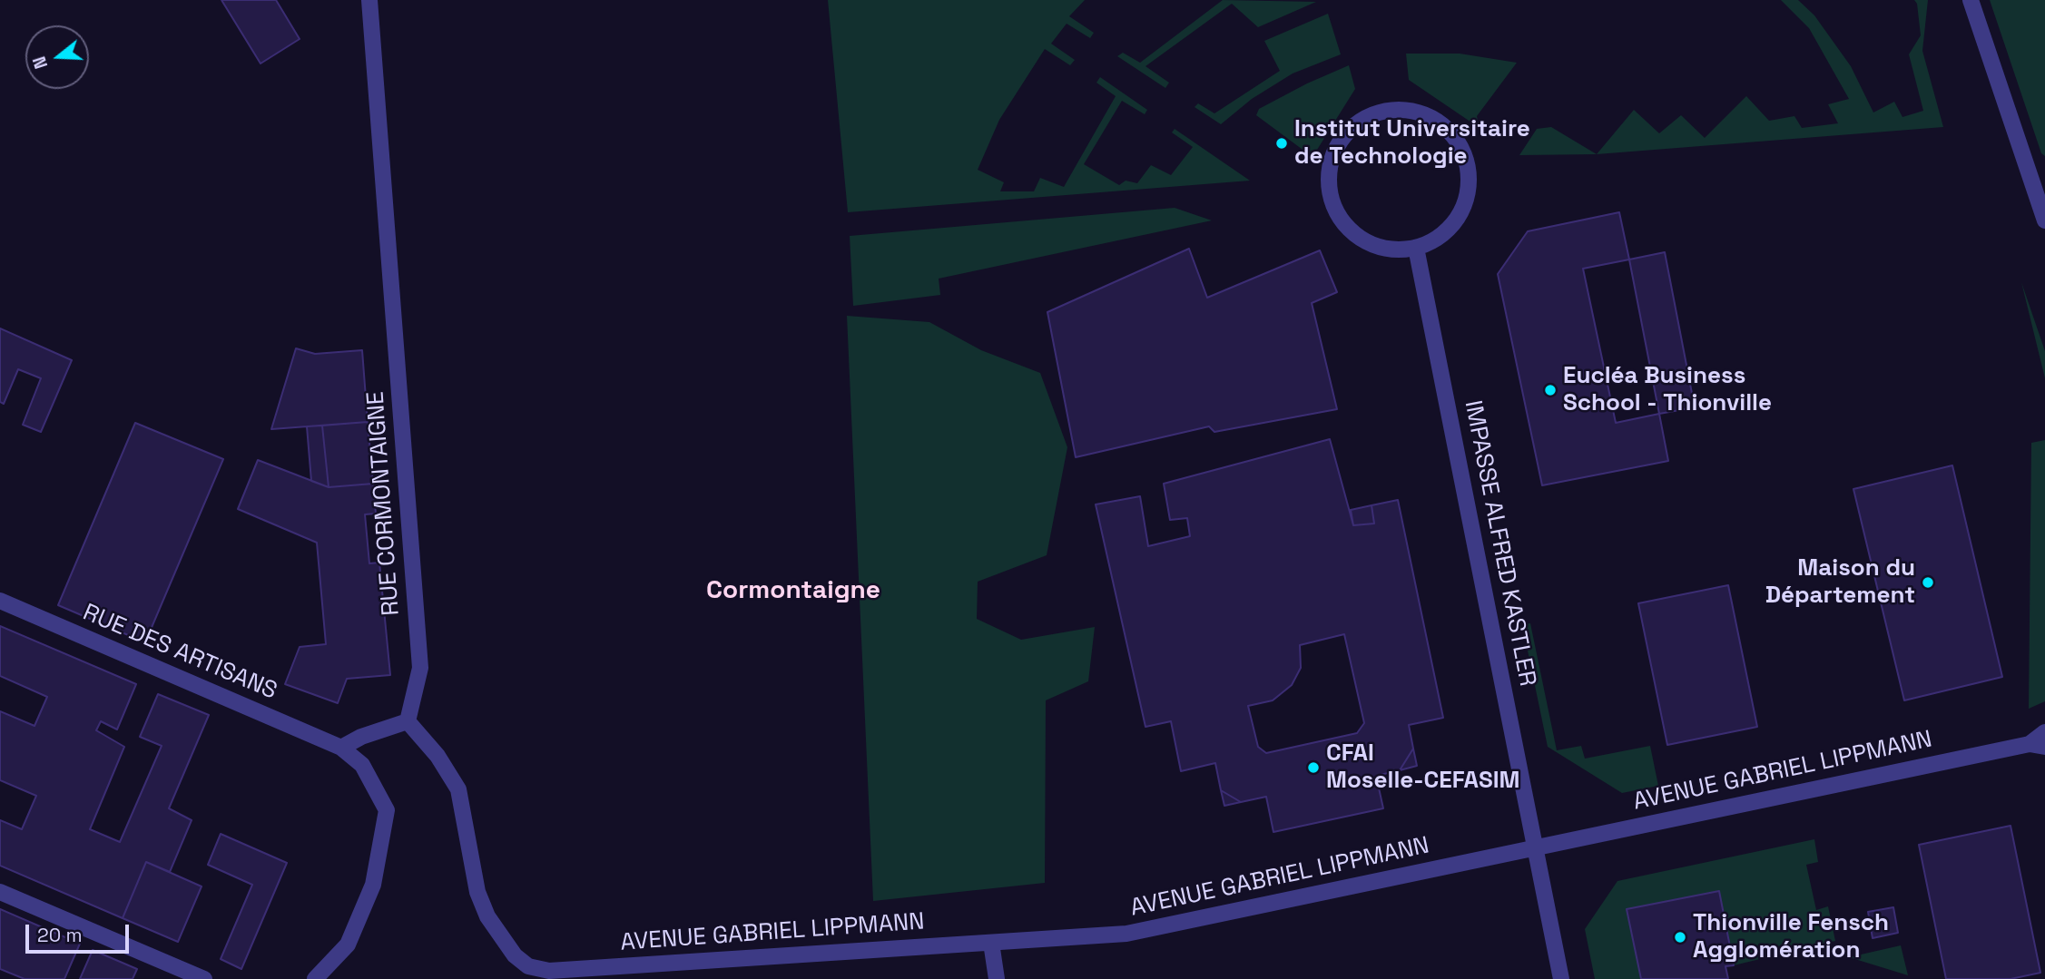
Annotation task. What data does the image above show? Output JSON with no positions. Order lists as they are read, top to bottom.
{
  "streets": {
    "street": [
      "RUE CORMONTAIGNE",
      "IMPASSE ALFRED KASTLER",
      "RUE DES ARTISANS",
      "AVENUE GABRIEL LIPPMANN"
    ]
  },
  "crossings": [
    ["IMPASSE ALFRED KASTLER", "AVENUE GABRIEL LIPPMANN"]
  ],
  "districts": ["Cormontaigne"],
  "places": [
    "Institut Universitaire de Technologie",
    "Eucléa Business School - Thionville",
    "Maison du Département",
    "CFAI Moselle-CEFASIM",
    "Thionville Fensch Agglomération"
  ],
  "scale_bar": "20 m",
  "north": "left"
}
